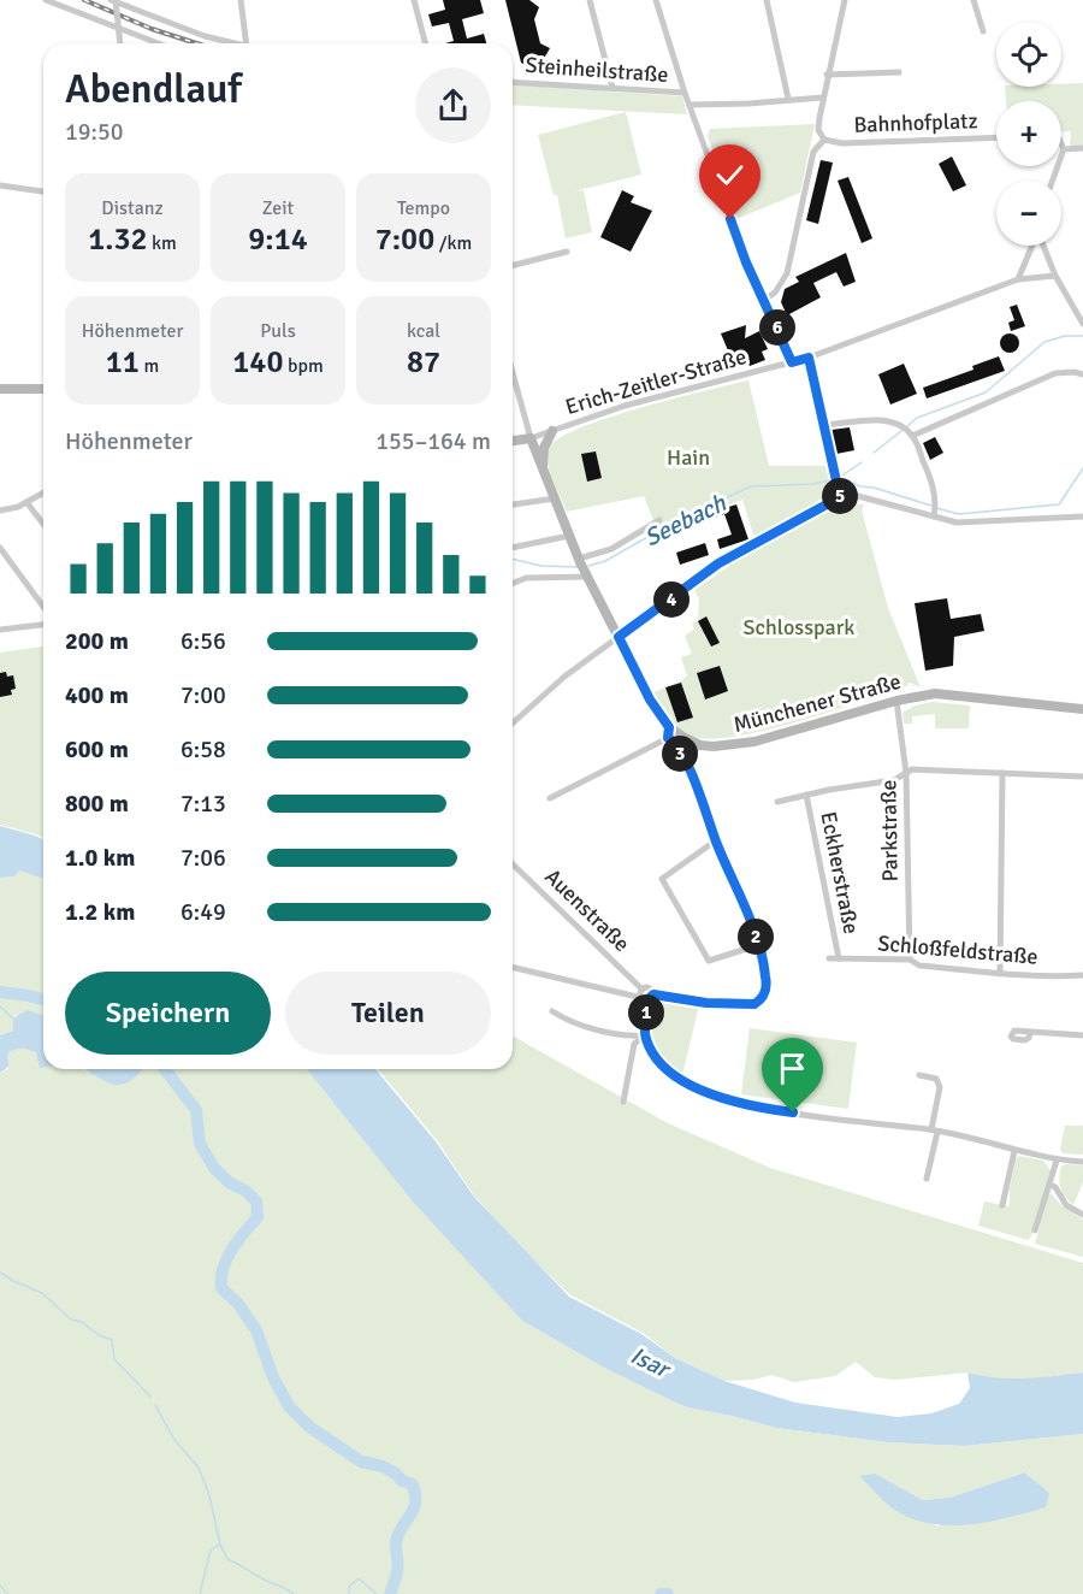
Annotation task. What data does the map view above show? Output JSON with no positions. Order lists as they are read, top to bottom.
{
  "streets": {
    "main road": ["Münchener Straße"],
    "street": [
      "Steinheilstraße",
      "Bahnhofplatz",
      "Erich-Zeitler-Straße",
      "Parkstraße",
      "Eckherstraße",
      "Auenstraße",
      "Schloßfeldstraße"
    ]
  },
  "crossings": [
    ["Münchener Straße", "Parkstraße"],
    ["Parkstraße", "Schloßfeldstraße"],
    ["Eckherstraße", "Schloßfeldstraße"]
  ],
  "water": ["Seebach", "Isar"],
  "parks": ["Hain", "Schlosspark"],
  "page": {
    "map_buttons": ["+", "−"],
    "heading": ["Abendlauf", "19:50"],
    "stats": [
      ["Distanz", "1.32 km"],
      ["Zeit", "9:14"],
      ["Tempo", "7:00 /km"],
      ["Höhenmeter", "11 m"],
      ["Puls", "140 bpm"],
      ["kcal", "87"]
    ],
    "pins": [
      "6",
      "5",
      "4",
      "3",
      "2",
      "1"
    ],
    "chart": ["Höhenmeter", "155–164 m"],
    "list": [
      {
        "name": "200 m",
        "note": "6:56"
      },
      {
        "name": "400 m",
        "note": "7:00"
      },
      {
        "name": "600 m",
        "note": "6:58"
      },
      {
        "name": "800 m",
        "note": "7:13"
      },
      {
        "name": "1.0 km",
        "note": "7:06"
      },
      {
        "name": "1.2 km",
        "note": "6:49"
      }
    ],
    "buttons": ["Speichern", "Teilen"]
  }
}
